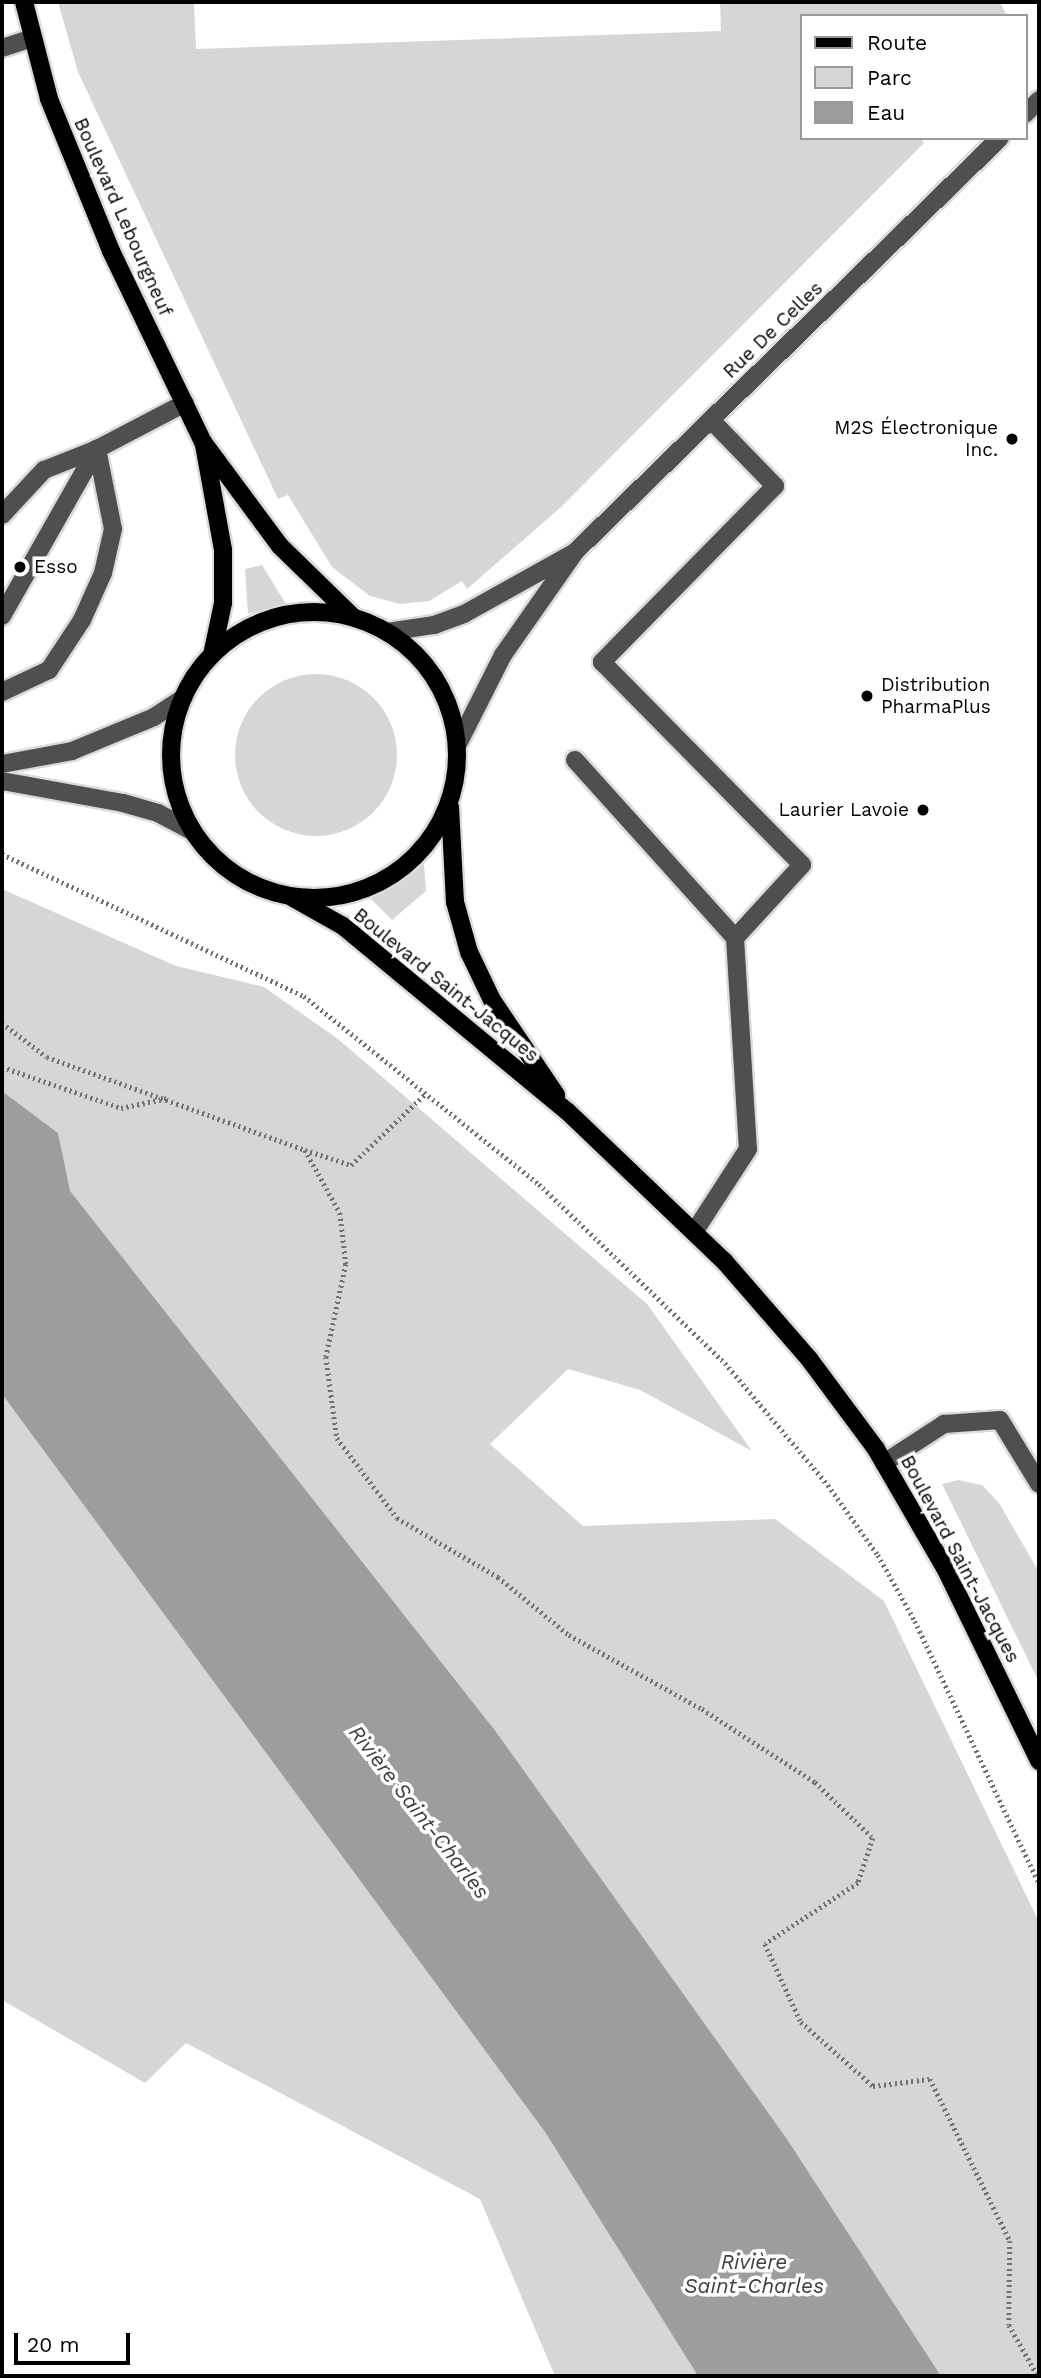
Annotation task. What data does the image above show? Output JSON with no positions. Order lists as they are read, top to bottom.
{
  "streets": {
    "main road": ["Boulevard Lebourgneuf", "Boulevard Saint-Jacques"],
    "street": ["Rue De Celles"]
  },
  "water": ["Rivière Saint-Charles"],
  "places": [
    "M2S Électronique Inc.",
    "Esso",
    "Distribution PharmaPlus",
    "Laurier Lavoie"
  ],
  "legend": ["Route", "Parc", "Eau"],
  "scale_bar": "20 m"
}
